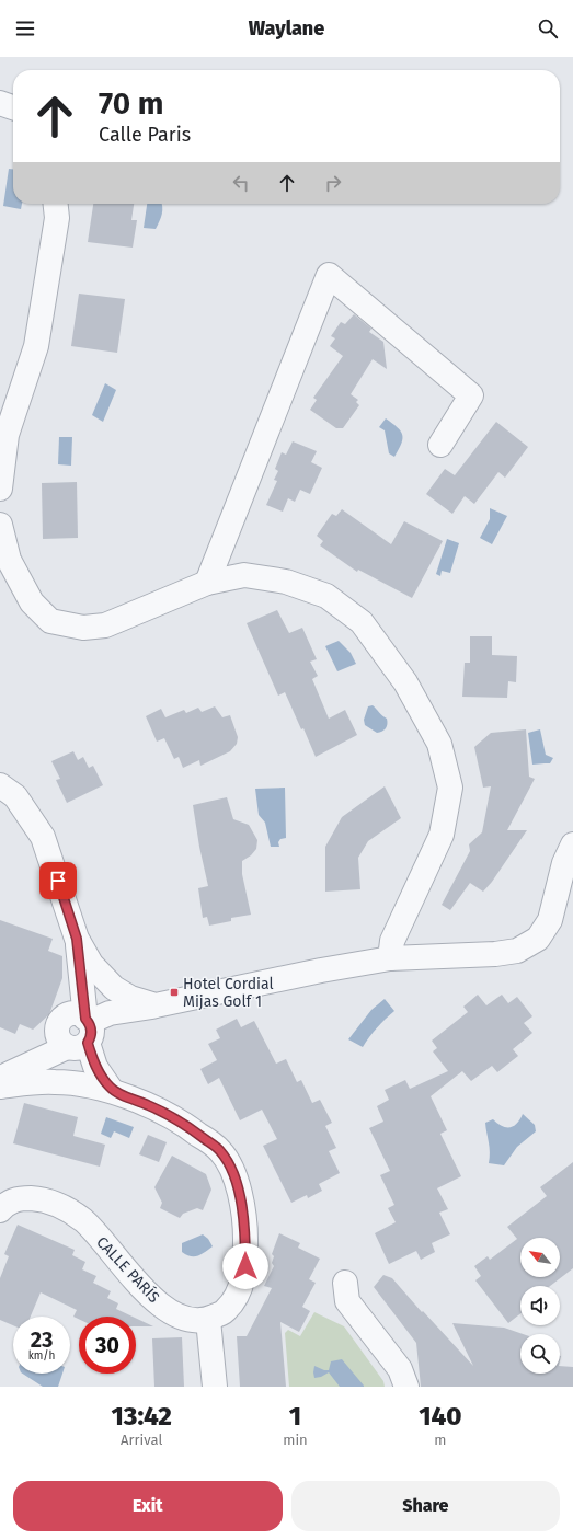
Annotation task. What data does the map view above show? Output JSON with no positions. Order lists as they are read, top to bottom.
{
  "streets": {
    "street": ["CALLE PARÍS"]
  },
  "places": {
    "transit": ["Hotel Cordial Mijas Golf 1"]
  },
  "north": "top left",
  "page": {
    "header": "Waylane",
    "turn": ["70 m", "Calle Paris"],
    "speed": "23 km/h",
    "limit": "30",
    "eta": [
      "13:42",
      "Arrival",
      "1",
      "min",
      "140",
      "m"
    ],
    "buttons": ["Exit", "Share"]
  }
}
